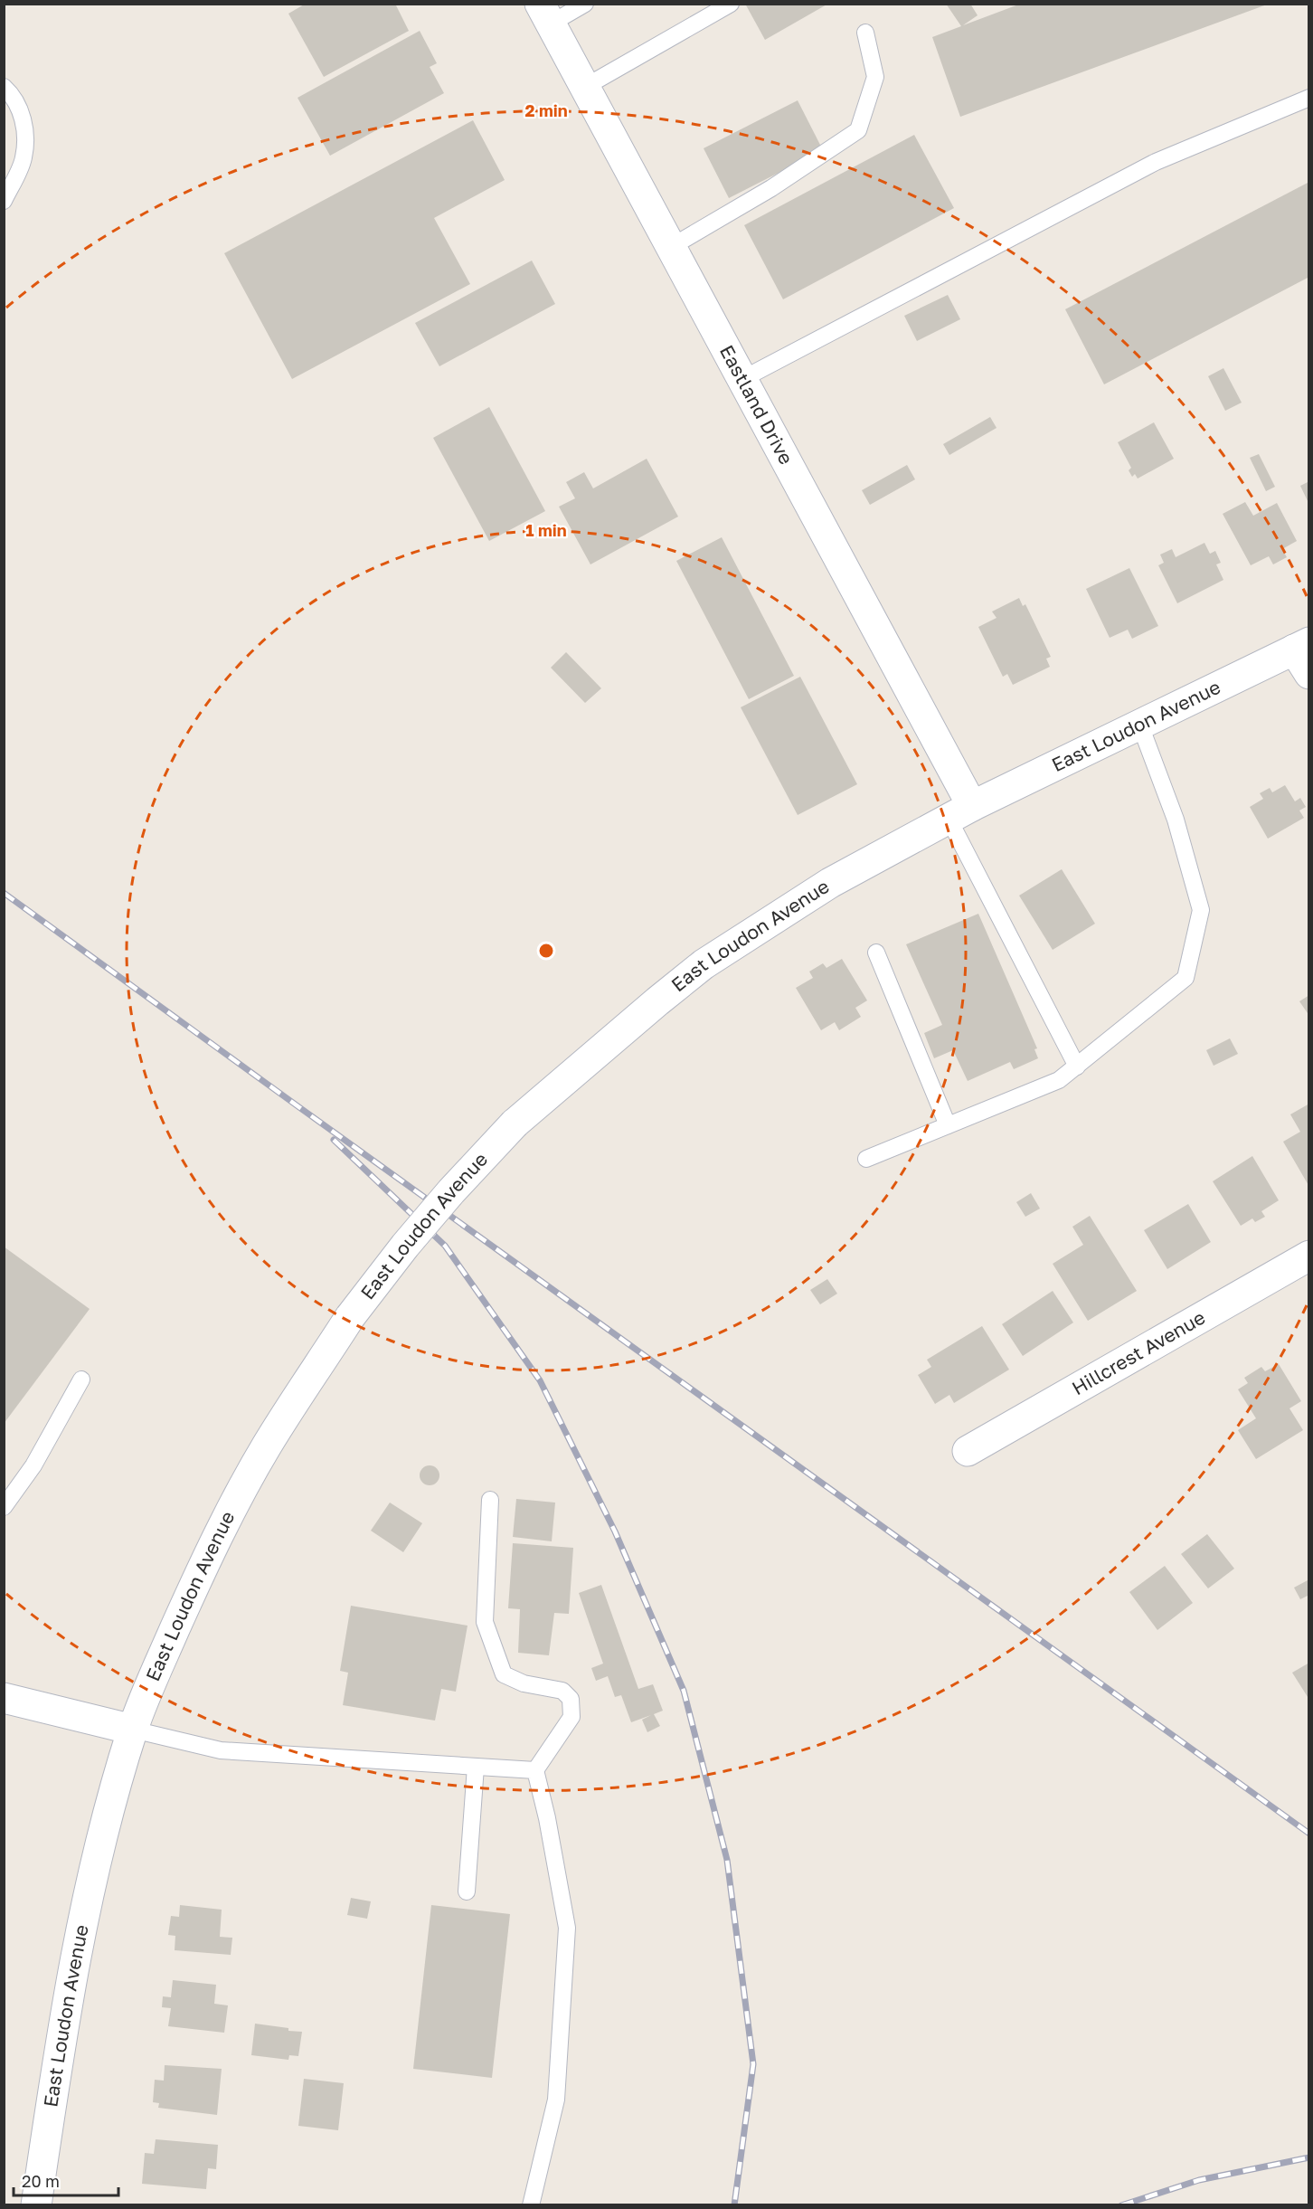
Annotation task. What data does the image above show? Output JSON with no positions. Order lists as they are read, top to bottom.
{
  "streets": {
    "main road": ["Eastland Drive", "East Loudon Avenue", "Hillcrest Avenue"]
  },
  "crossings": [
    ["Eastland Drive", "East Loudon Avenue"]
  ],
  "scale_bar": "20 m",
  "rings": ["2 min", "1 min"]
}
